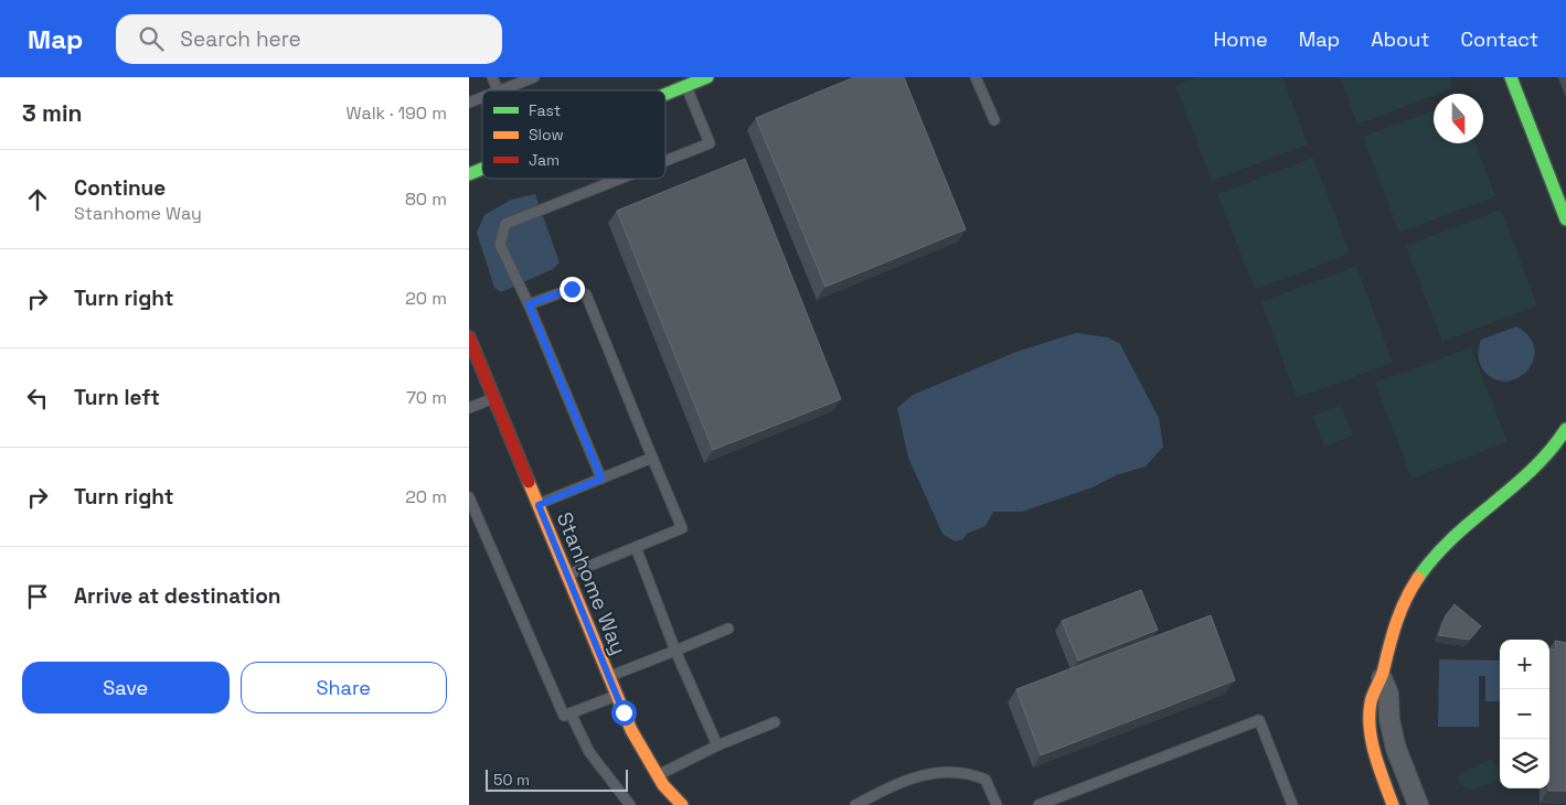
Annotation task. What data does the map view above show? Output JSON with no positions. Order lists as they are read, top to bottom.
{
  "streets": {
    "street": ["Stanhome Way"]
  },
  "legend": ["Fast", "Slow", "Jam"],
  "scale_bar": "50 m",
  "north": "bottom",
  "page": {
    "header": "Map",
    "search": "Search here",
    "nav": [
      "Home",
      "Map",
      "About",
      "Contact"
    ],
    "heading": ["3 min", "Walk · 190 m"],
    "list": [
      ["Continue", "Stanhome Way", "80 m"],
      ["Turn right", "20 m"],
      ["Turn left", "70 m"],
      ["Turn right", "20 m"],
      "Arrive at destination"
    ],
    "map_buttons": ["+", "−"],
    "buttons": ["Save", "Share"],
    "scale": "50 m"
  }
}
